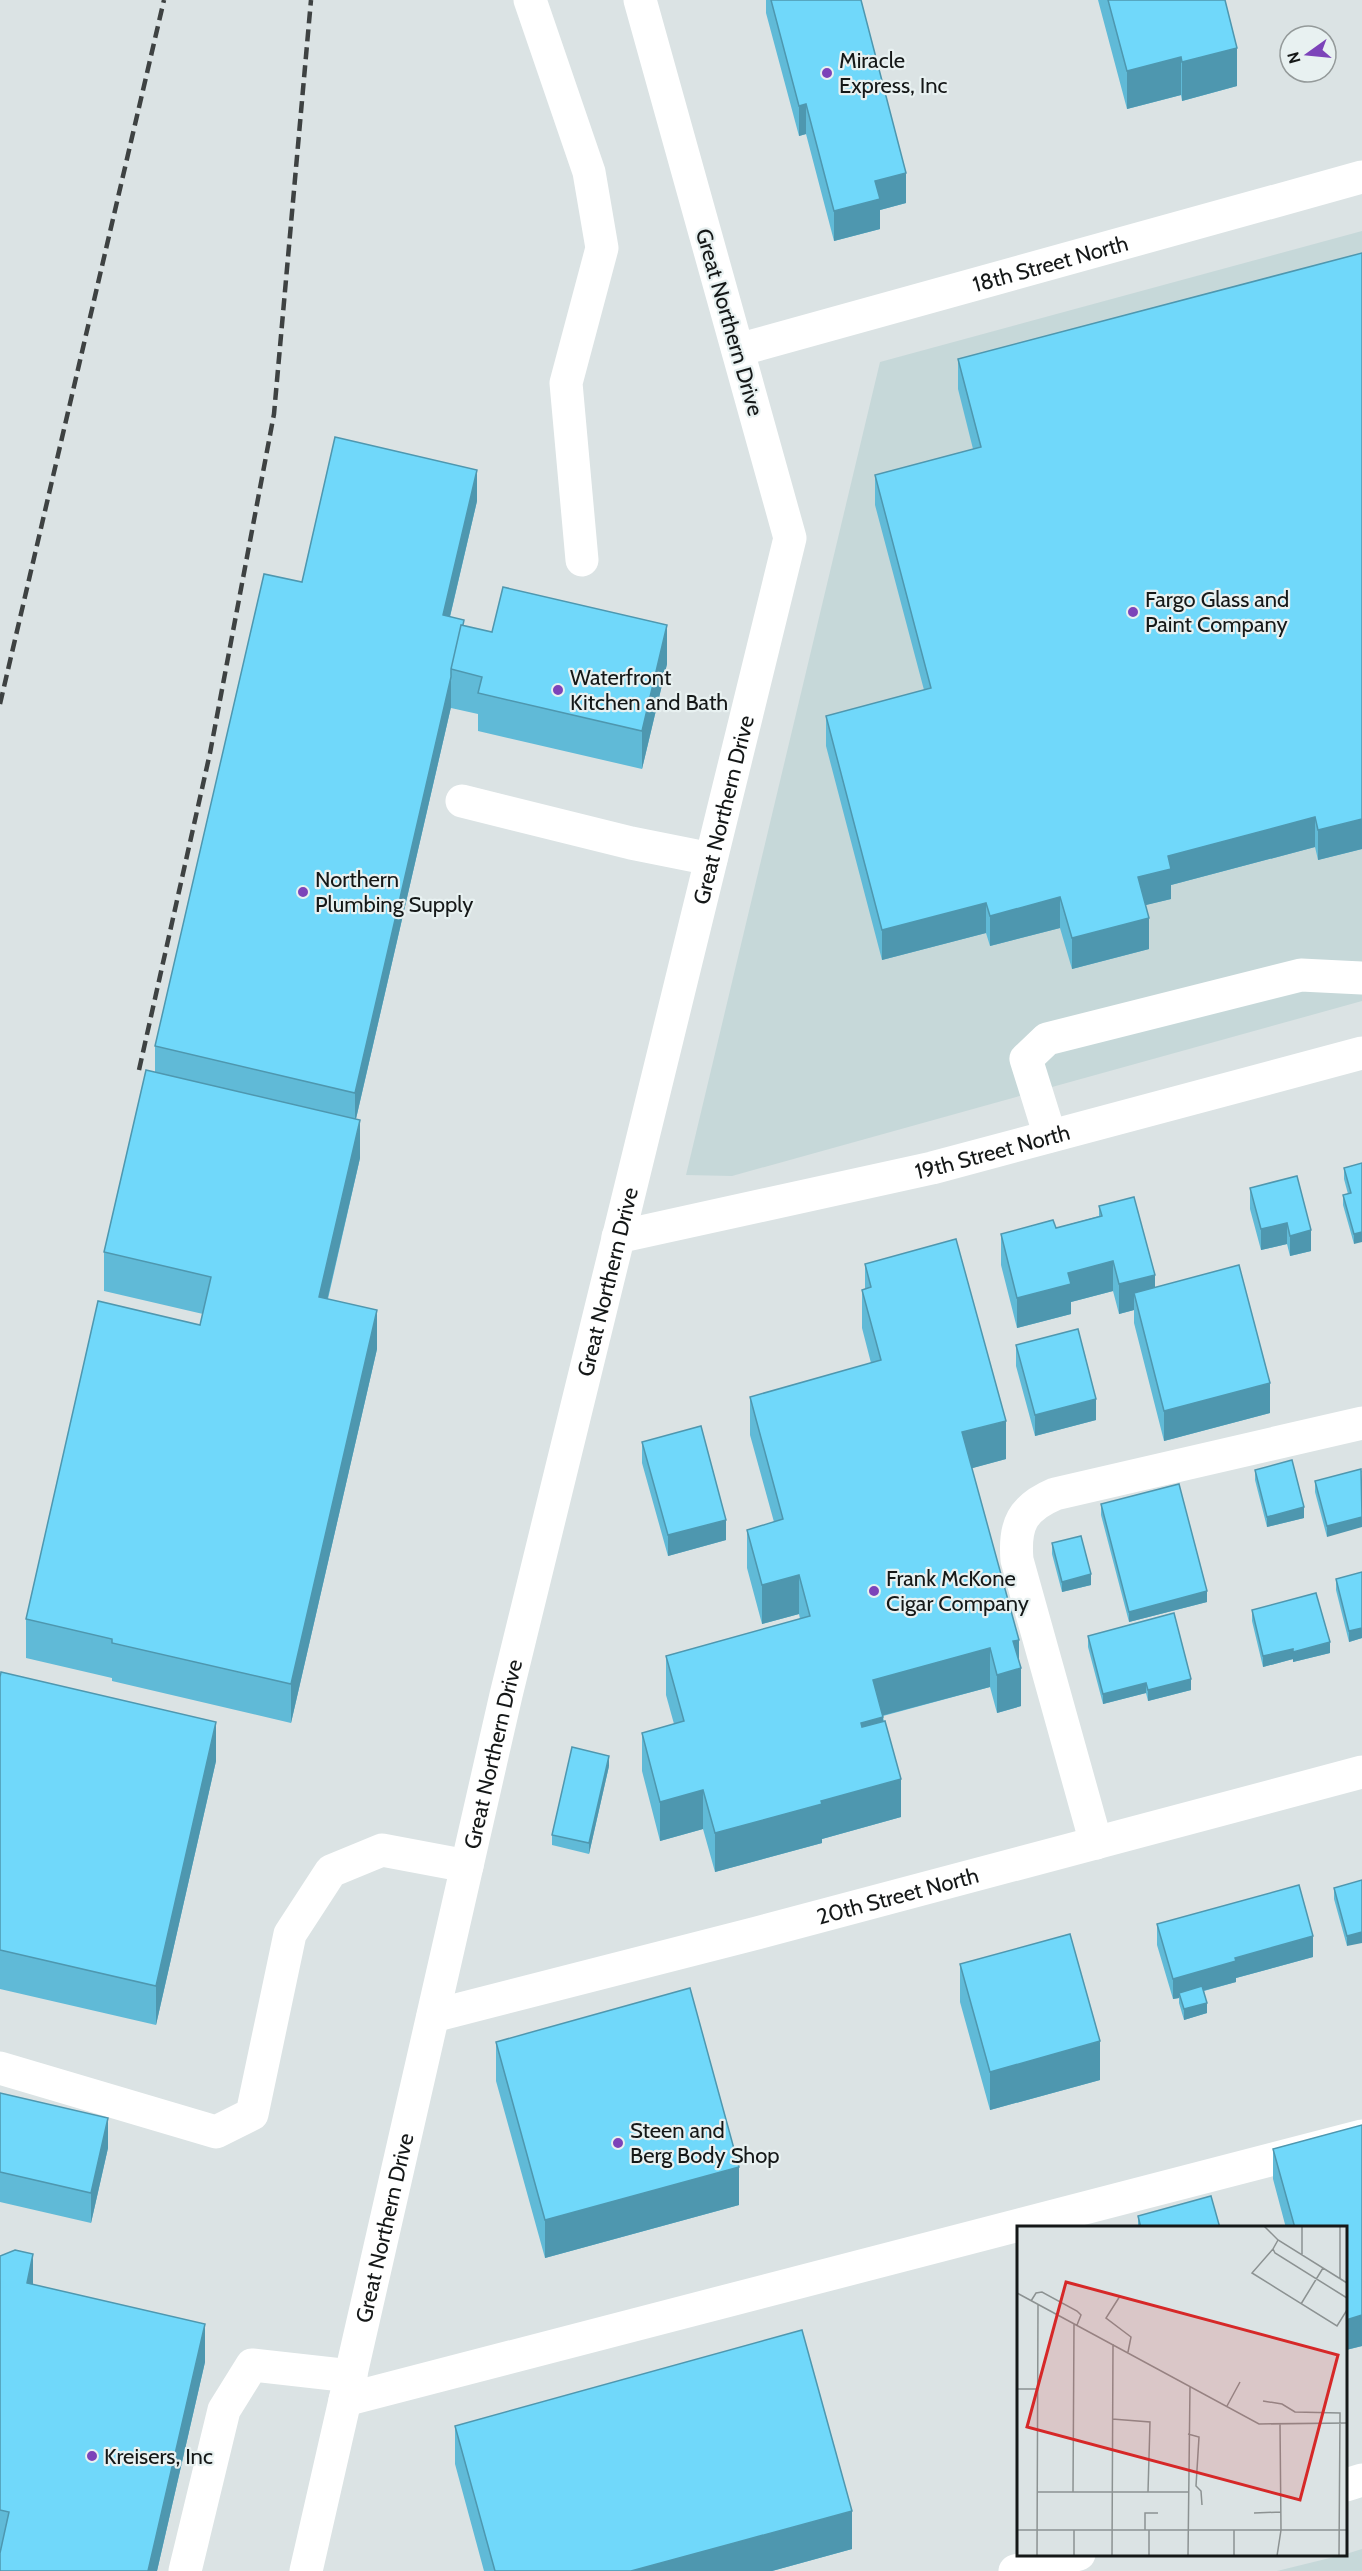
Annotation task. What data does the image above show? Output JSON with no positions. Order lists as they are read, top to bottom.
{
  "streets": {
    "street": [
      "18th Street North",
      "Great Northern Drive",
      "19th Street North",
      "20th Street North"
    ]
  },
  "crossings": [
    ["18th Street North", "Great Northern Drive"],
    ["Great Northern Drive", "19th Street North"],
    ["Great Northern Drive", "20th Street North"]
  ],
  "places": [
    "Miracle Express, Inc",
    "Fargo Glass and Paint Company",
    "Waterfront Kitchen and Bath",
    "Northern Plumbing Supply",
    "Frank McKone Cigar Company",
    "Steen and Berg Body Shop",
    "Kreisers, Inc"
  ],
  "north": "left"
}
